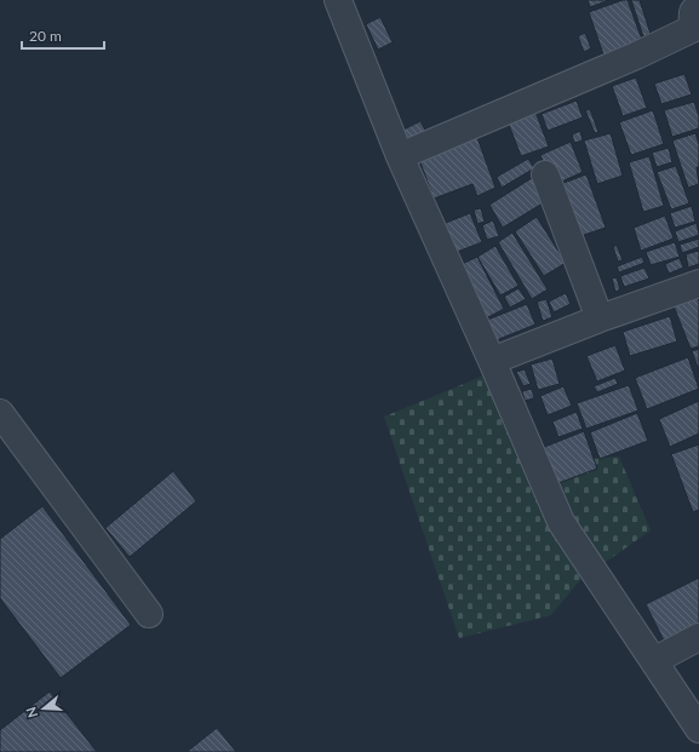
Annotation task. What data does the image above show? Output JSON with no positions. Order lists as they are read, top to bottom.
{
  "scale_bar": "20 m",
  "north": "left"
}
